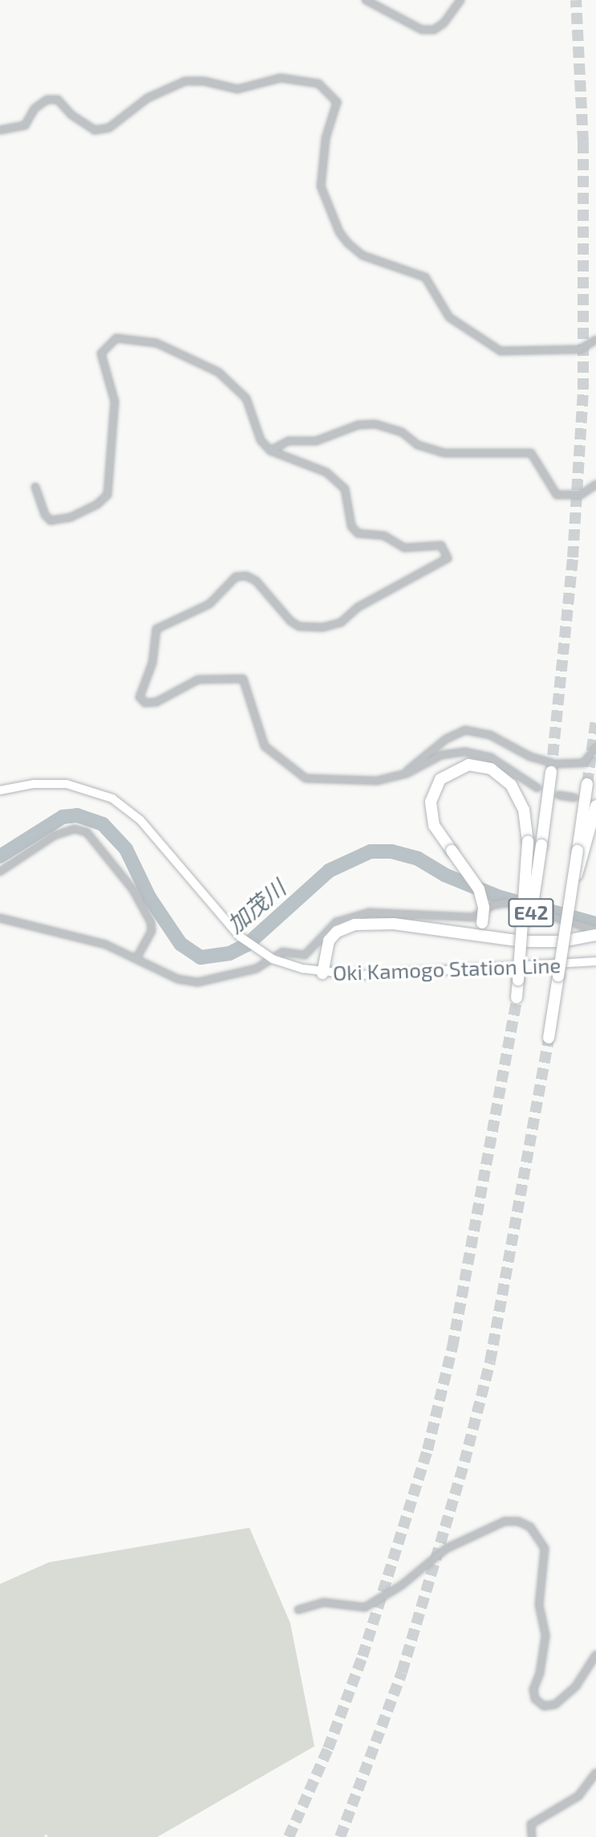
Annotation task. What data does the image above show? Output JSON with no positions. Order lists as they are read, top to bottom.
{
  "streets": {
    "highway": ["E42"],
    "main road": ["Oki Kamogo Station Line"]
  },
  "water": ["加茂川"]
}
